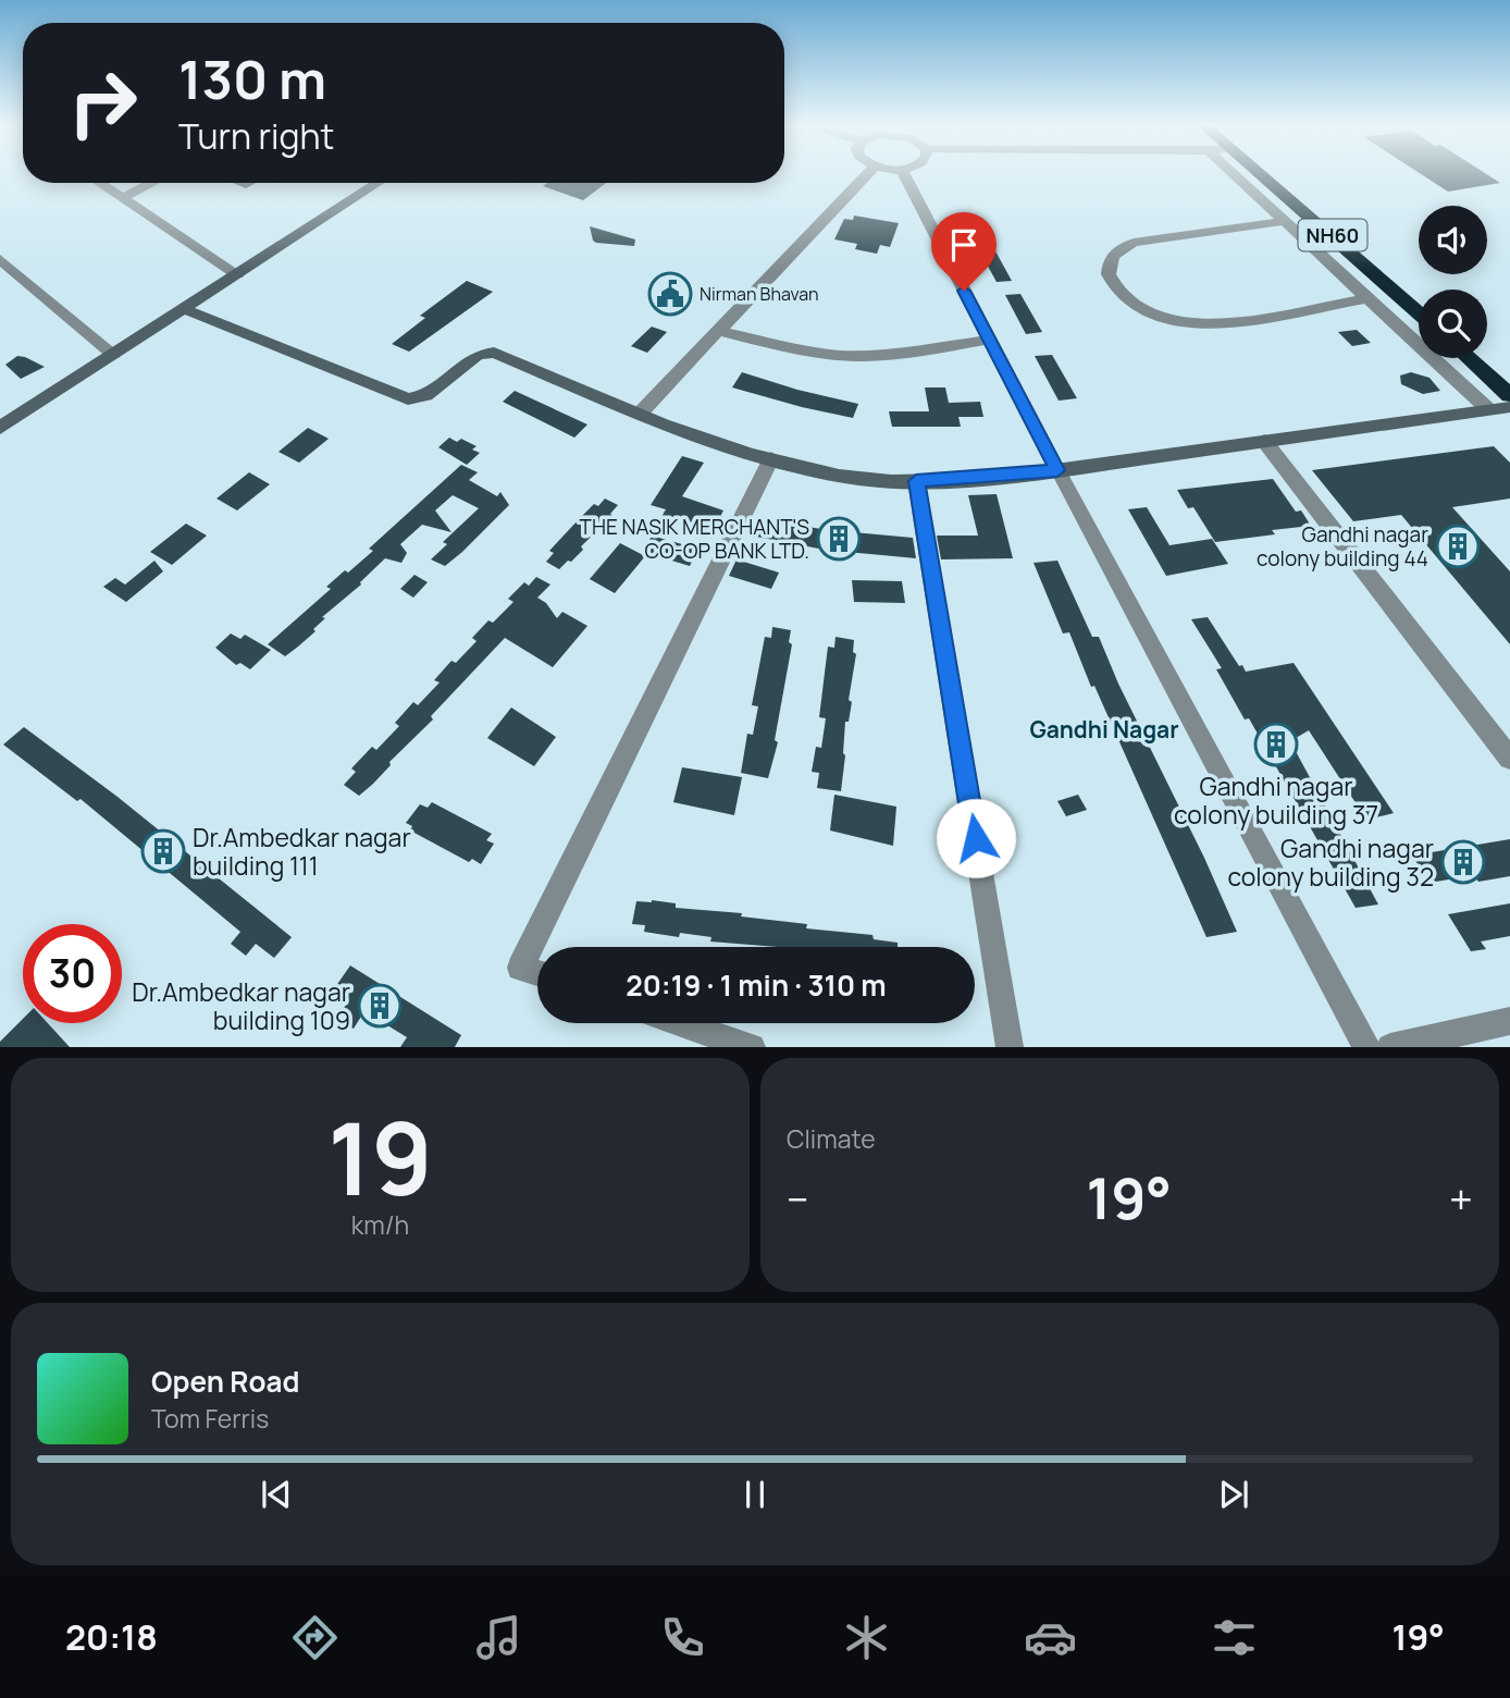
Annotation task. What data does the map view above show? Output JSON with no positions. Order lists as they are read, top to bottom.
{
  "streets": {
    "highway": ["NH60"]
  },
  "districts": ["Gandhi Nagar"],
  "places": {
    "public building": ["Nirman Bhavan"],
    "building": [
      "THE NASIK MERCHANT'S CO-OP BANK LTD.",
      "Gandhi nagar colony building 44",
      "Gandhi nagar colony building 37",
      "Dr.Ambedkar nagar building 111",
      "Gandhi nagar colony building 32",
      "Dr.Ambedkar nagar building 109"
    ]
  },
  "page": {
    "turn": ["130 m", "Turn right"],
    "limit": "30",
    "trip": "20:19 · 1 min · 310 m",
    "tile": [
      ["19", "km/h"],
      "Climate"
    ],
    "heat": ["−", "19°", "+"],
    "song": ["Open Road", "Tom Ferris"],
    "tabs": ["20:18", "19°"]
  }
}
